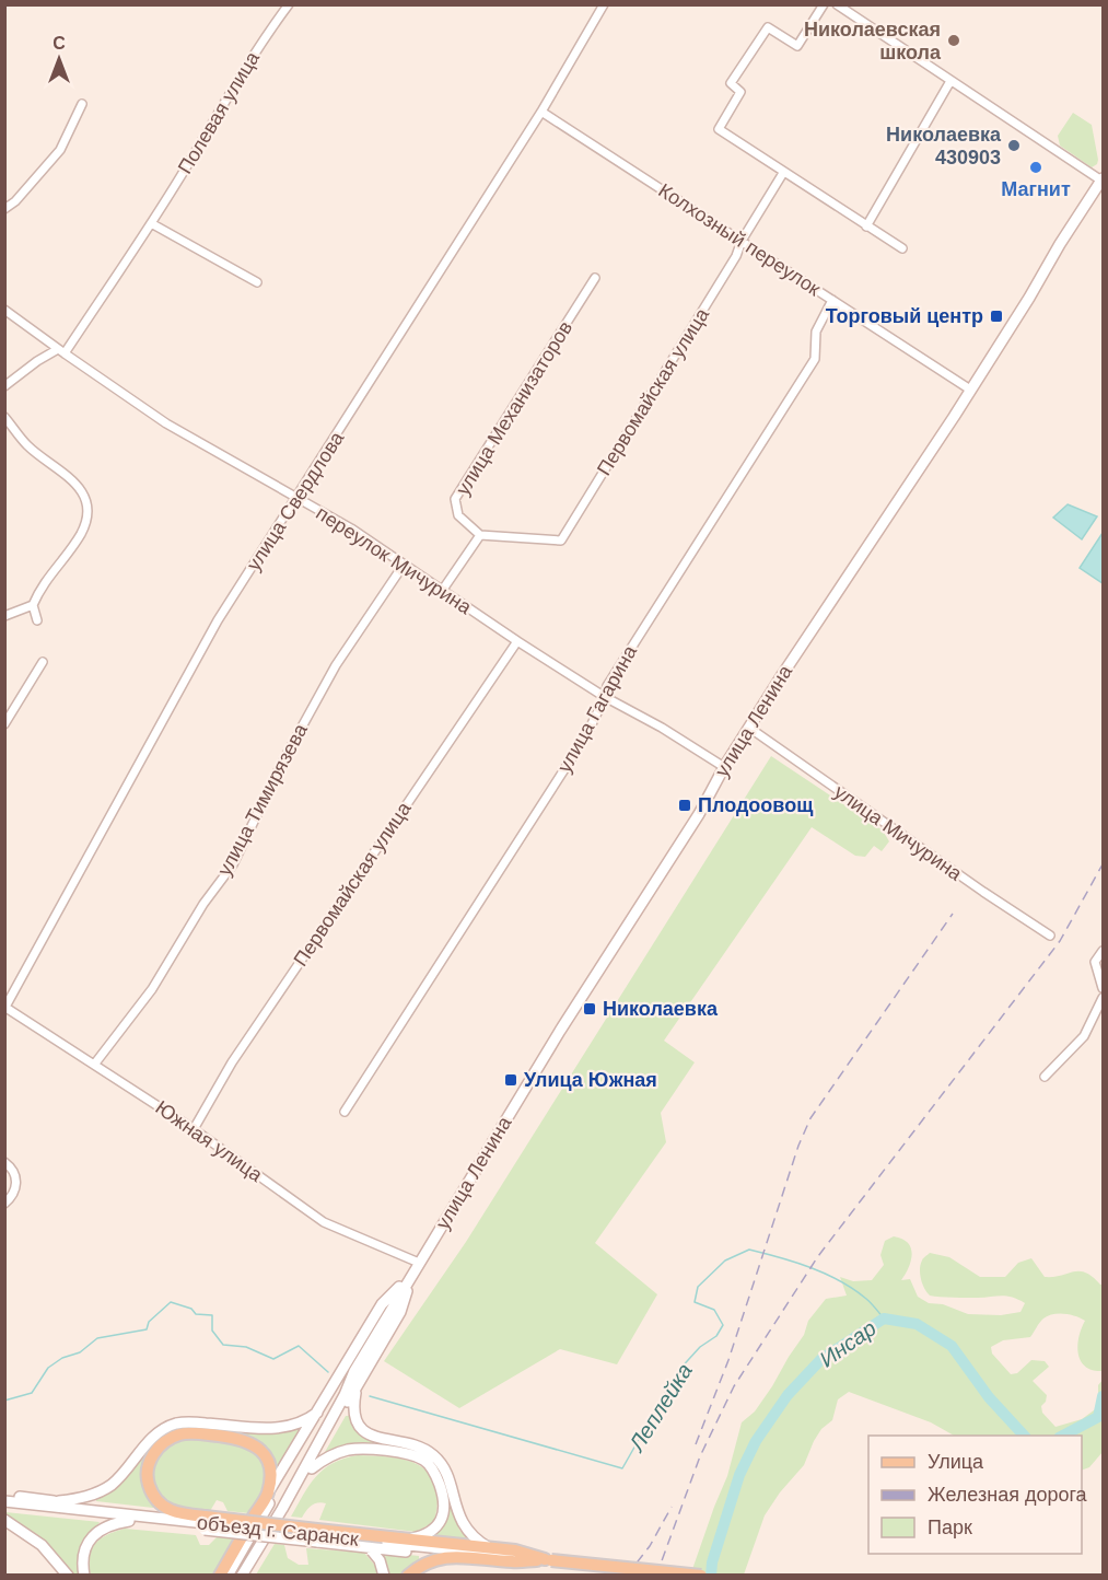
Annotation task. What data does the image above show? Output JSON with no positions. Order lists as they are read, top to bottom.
{
  "streets": {
    "main road": ["улица Ленина", "объезд г. Саранск"],
    "street": [
      "Полевая улица",
      "Колхозный переулок",
      "Первомайская улица",
      "улица Механизаторов",
      "улица Свердлова",
      "переулок Мичурина",
      "улица Гагарина",
      "улица Тимирязева",
      "улица Мичурина",
      "Южная улица"
    ]
  },
  "crossings": [
    ["Полевая улица", "переулок Мичурина"],
    ["Колхозный переулок", "Первомайская улица"],
    ["Колхозный переулок", "улица Свердлова"],
    ["Колхозный переулок", "улица Гагарина"],
    ["Колхозный переулок", "улица Ленина"],
    ["Первомайская улица", "улица Механизаторов"],
    ["Первомайская улица", "переулок Мичурина"],
    ["Первомайская улица", "Южная улица"],
    ["улица Свердлова", "переулок Мичурина"],
    ["улица Свердлова", "Южная улица"],
    ["переулок Мичурина", "улица Гагарина"],
    ["переулок Мичурина", "улица Ленина"],
    ["переулок Мичурина", "улица Тимирязева"],
    ["улица Ленина", "улица Мичурина"],
    ["улица Ленина", "Южная улица"],
    ["улица Тимирязева", "Южная улица"]
  ],
  "water": ["Инсар", "Леплейка"],
  "places": {
    "other": ["Николаевская школа", "Николаевка 430903", "Магнит"],
    "transit": [
      "Торговый центр",
      "Плодоовощ",
      "Николаевка",
      "Улица Южная"
    ]
  },
  "legend": ["Улица", "Железная дорога", "Парк"],
  "north": "top"
}
